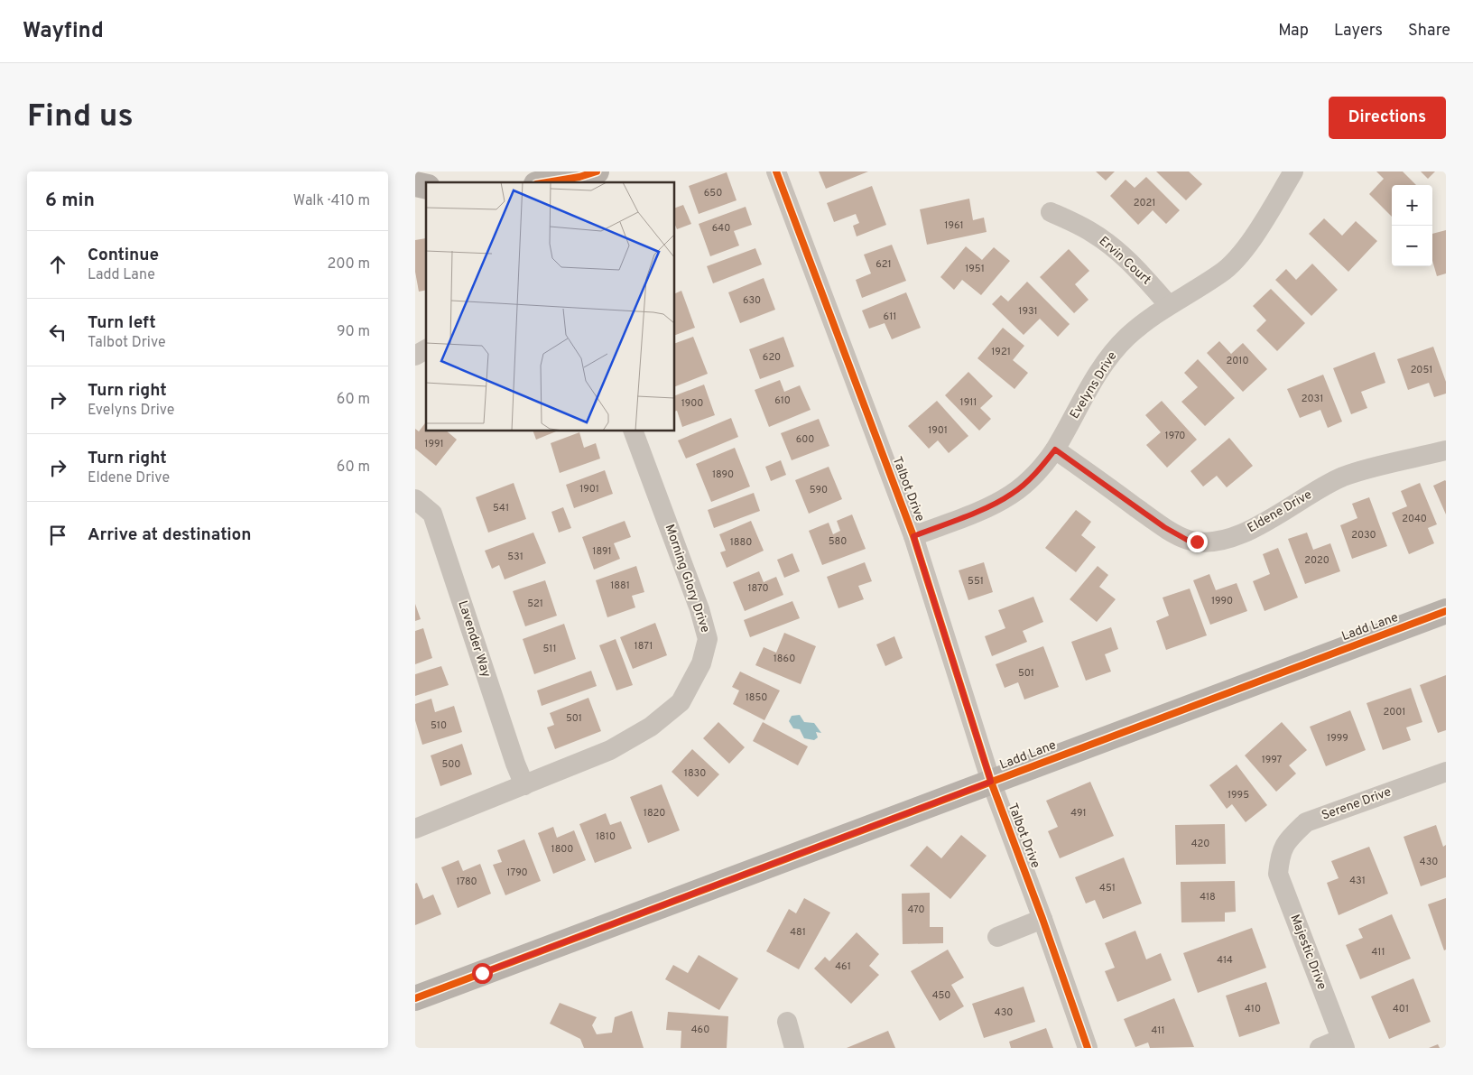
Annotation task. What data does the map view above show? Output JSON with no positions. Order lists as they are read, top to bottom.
{
  "streets": {
    "street": [
      "Ervin Court",
      "Evelyns Drive",
      "Talbot Drive",
      "Eldene Drive",
      "Morning Glory Drive",
      "Ladd Lane",
      "Lavender Way",
      "Serene Drive",
      "Majestic Drive"
    ]
  },
  "crossings": [
    ["Ervin Court", "Evelyns Drive"],
    ["Evelyns Drive", "Talbot Drive"],
    ["Evelyns Drive", "Eldene Drive"],
    ["Talbot Drive", "Ladd Lane"],
    ["Morning Glory Drive", "Lavender Way"],
    ["Serene Drive", "Majestic Drive"]
  ],
  "house_numbers": [
    "650",
    "2021",
    "1961",
    "640",
    "621",
    "1951",
    "630",
    "1931",
    "611",
    "1921",
    "620",
    "2010",
    "2051",
    "2031",
    "610",
    "1911",
    "1900",
    "1901",
    "1970",
    "600",
    "1991",
    "1890",
    "1901",
    "590",
    "541",
    "2040",
    "2030",
    "580",
    "1880",
    "1891",
    "531",
    "2020",
    "551",
    "1881",
    "1870",
    "1990",
    "521",
    "1871",
    "511",
    "1860",
    "501",
    "1850",
    "2001",
    "501",
    "510",
    "1999",
    "1997",
    "500",
    "1830",
    "1995",
    "1820",
    "491",
    "1810",
    "420",
    "1800",
    "430",
    "1790",
    "431",
    "1780",
    "451",
    "418",
    "470",
    "481",
    "411",
    "414",
    "461",
    "450",
    "410",
    "401",
    "430",
    "460",
    "411"
  ],
  "page": {
    "header": "Wayfind",
    "nav": ["Map", "Layers", "Share"],
    "buttons": "Directions",
    "title": "Find us",
    "heading": ["6 min", "Walk · 410 m"],
    "map_buttons": ["+", "−"],
    "list": [
      ["Continue", "Ladd Lane", "200 m"],
      ["Turn left", "Talbot Drive", "90 m"],
      ["Turn right", "Evelyns Drive", "60 m"],
      ["Turn right", "Eldene Drive", "60 m"],
      "Arrive at destination"
    ]
  }
}
